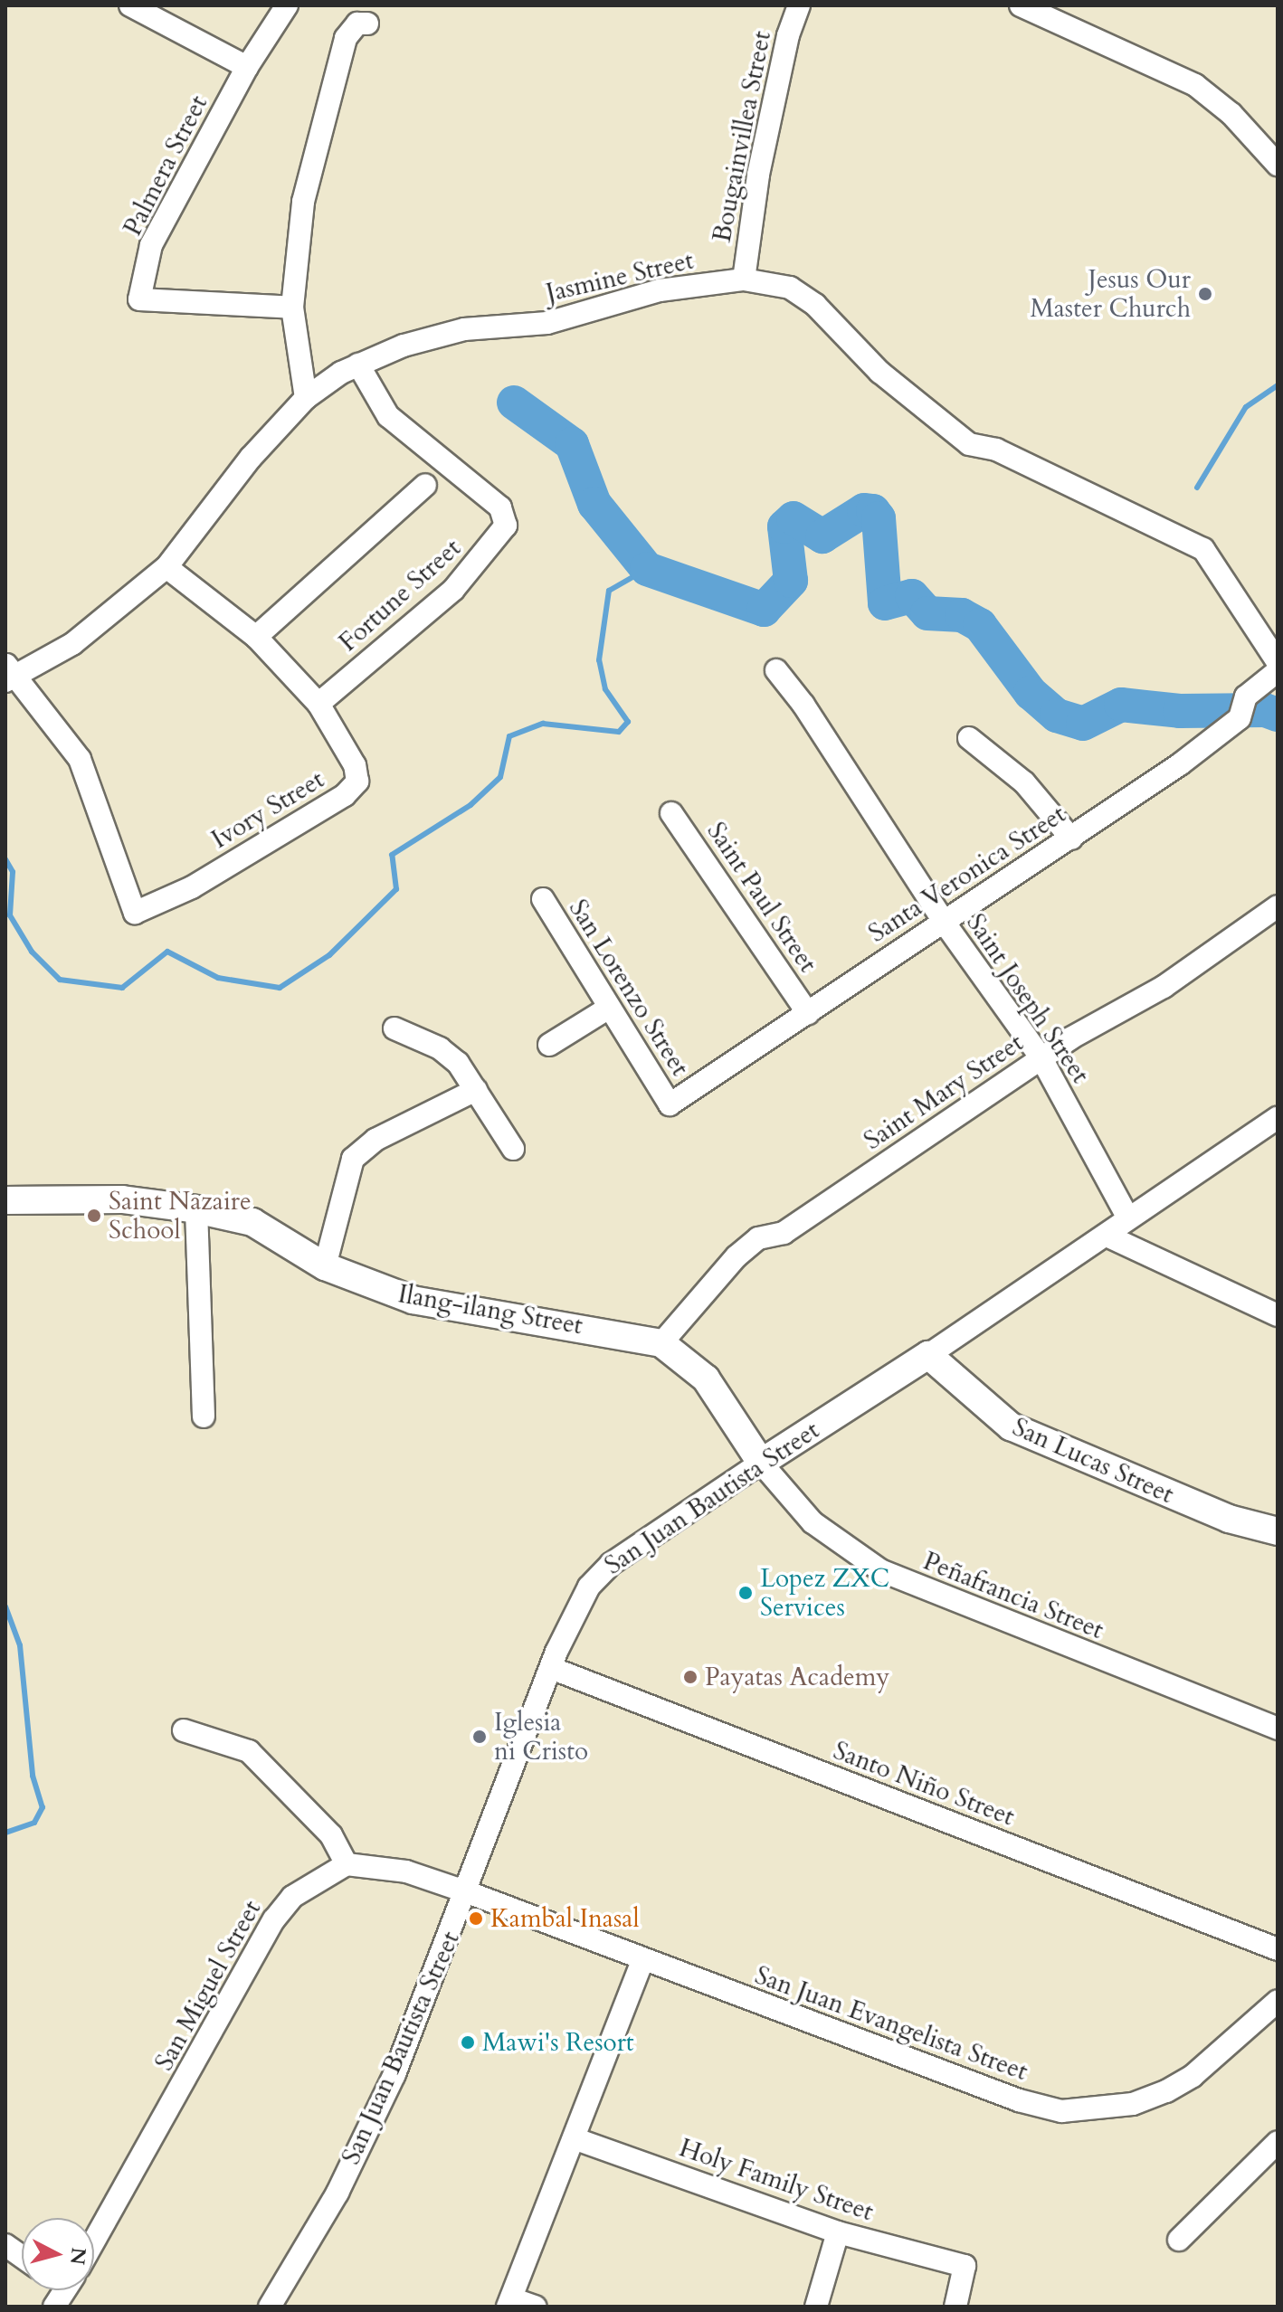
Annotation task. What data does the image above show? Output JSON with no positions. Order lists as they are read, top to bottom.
{
  "streets": {
    "street": [
      "Bougainvillea Street",
      "Palmera Street",
      "Jasmine Street",
      "Fortune Street",
      "Ivory Street",
      "Santa Veronica Street",
      "Saint Paul Street",
      "San Lorenzo Street",
      "Saint Joseph Street",
      "Saint Mary Street",
      "Ilang-ilang Street",
      "San Lucas Street",
      "San Juan Bautista Street",
      "Peñafrancia Street",
      "Santo Niño Street",
      "San Miguel Street",
      "San Juan Evangelista Street",
      "Holy Family Street"
    ]
  },
  "crossings": [
    ["Bougainvillea Street", "Jasmine Street"],
    ["Jasmine Street", "Fortune Street"],
    ["Jasmine Street", "Ivory Street"],
    ["Fortune Street", "Ivory Street"],
    ["Santa Veronica Street", "Saint Paul Street"],
    ["Santa Veronica Street", "San Lorenzo Street"],
    ["Santa Veronica Street", "Saint Joseph Street"],
    ["Saint Joseph Street", "Saint Mary Street"],
    ["Saint Joseph Street", "San Juan Bautista Street"],
    ["Saint Mary Street", "Ilang-ilang Street"],
    ["Ilang-ilang Street", "San Juan Bautista Street"],
    ["Ilang-ilang Street", "Peñafrancia Street"],
    ["San Lucas Street", "San Juan Bautista Street"],
    ["San Juan Bautista Street", "Peñafrancia Street"],
    ["San Juan Bautista Street", "Santo Niño Street"],
    ["San Juan Bautista Street", "San Juan Evangelista Street"]
  ],
  "places": [
    "Jesus Our Master Church",
    "Saint Nazaire School",
    "Lopez ZXC Services",
    "Payatas Academy",
    "Iglesia ni Cristo",
    "Kambal Inasal",
    "Mawi's Resort"
  ],
  "north": "right"
}
